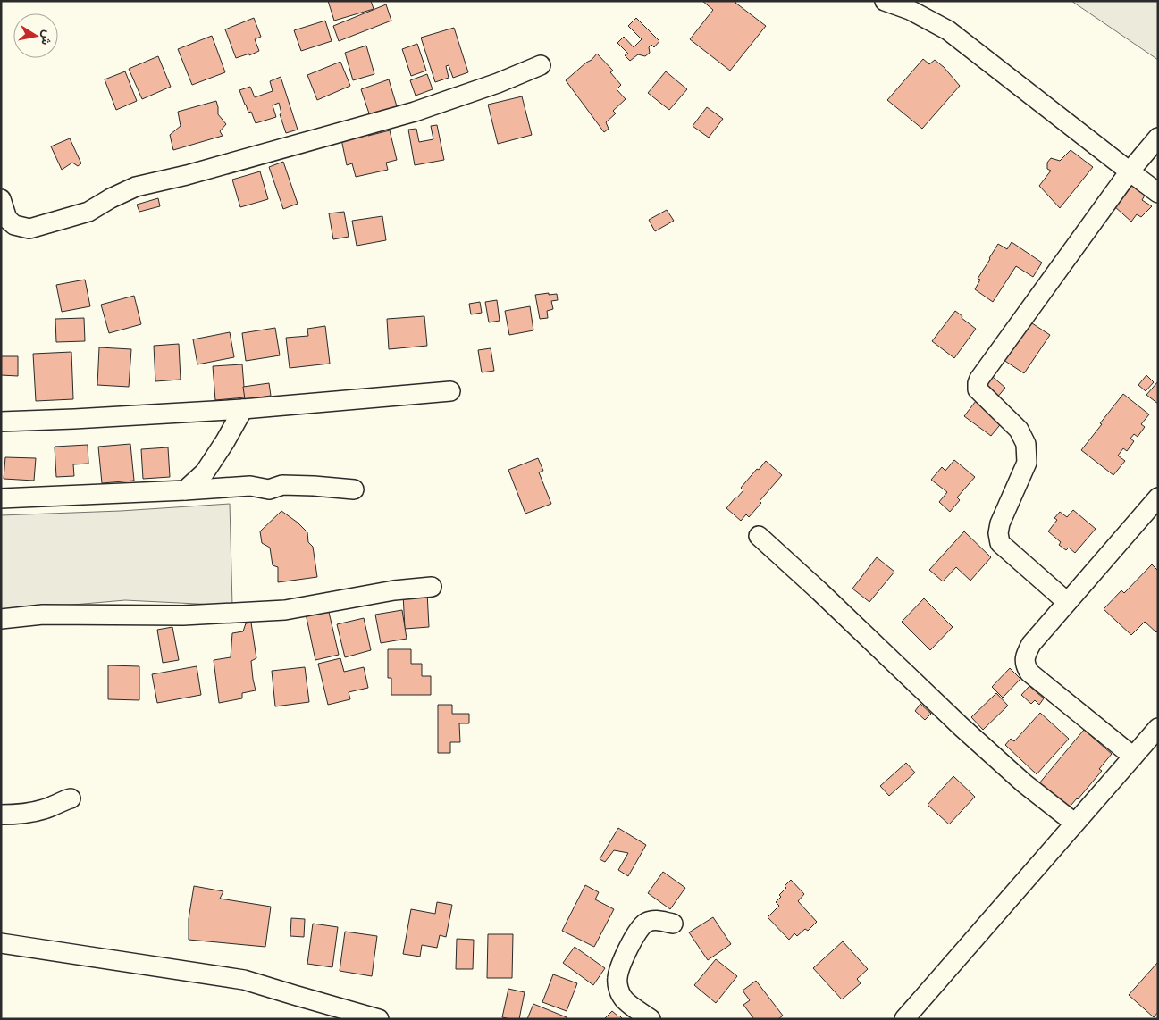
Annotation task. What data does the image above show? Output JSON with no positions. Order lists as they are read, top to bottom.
{
  "north": "right"
}
